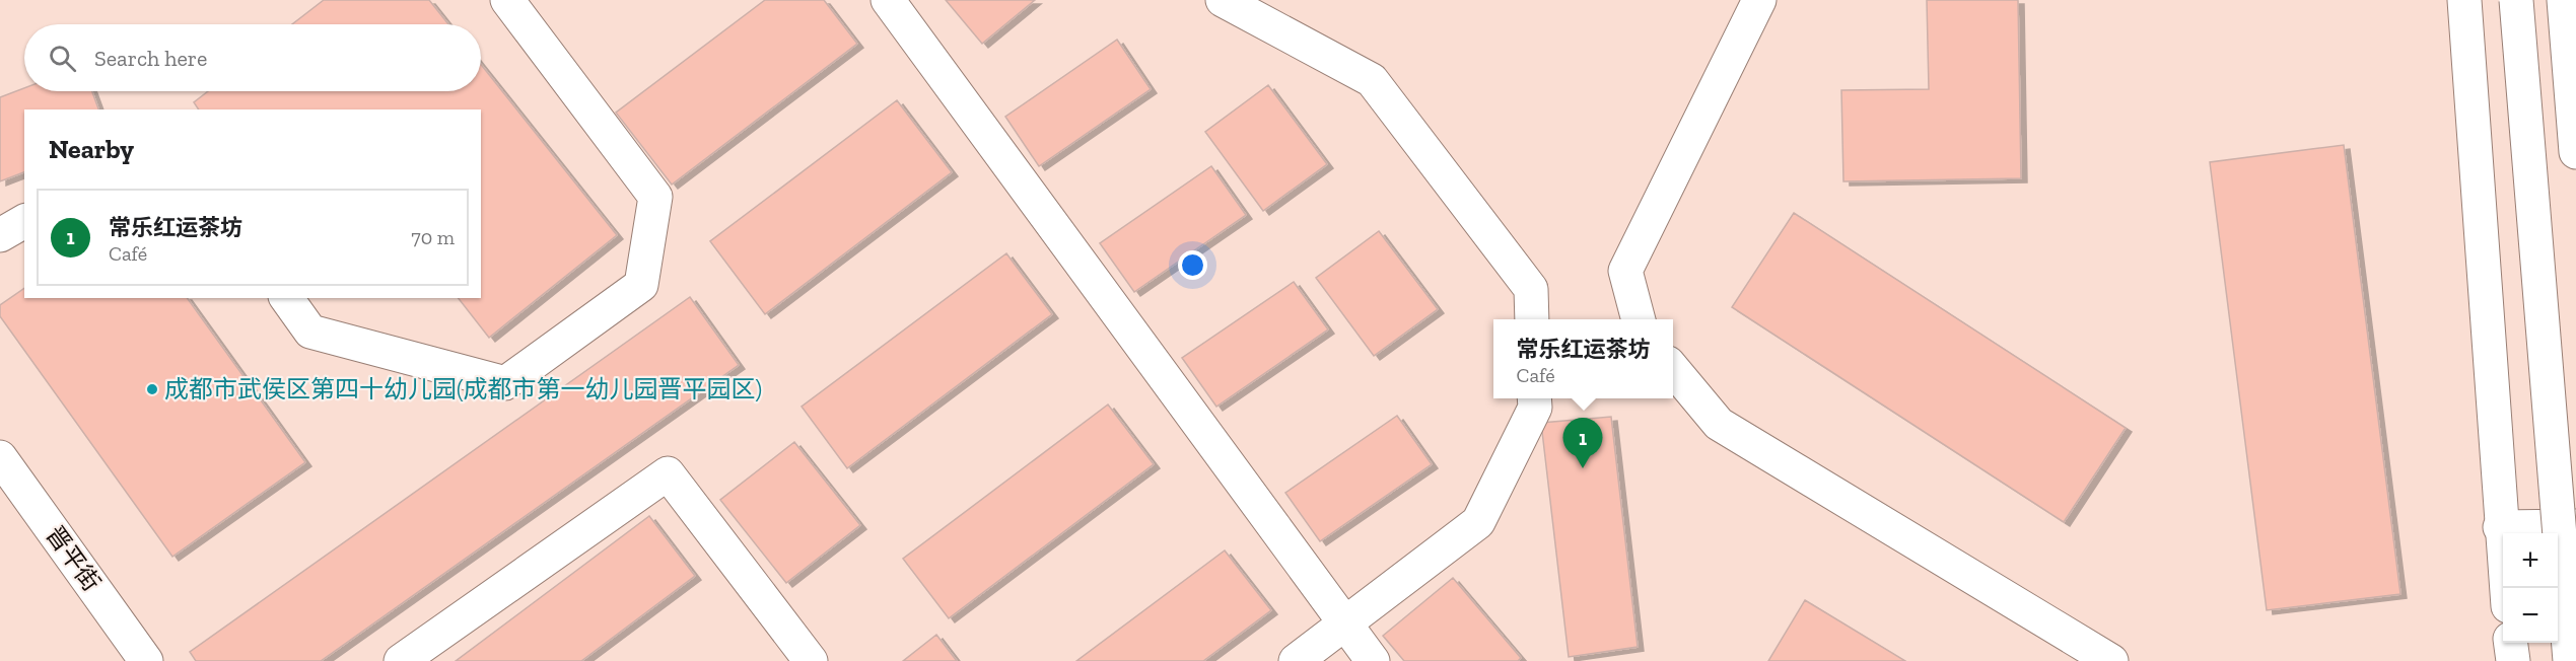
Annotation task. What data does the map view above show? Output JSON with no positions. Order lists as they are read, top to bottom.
{
  "streets": {
    "street": ["晋平街"]
  },
  "places": ["成都市武侯区第四十幼儿园(成都市第一幼儿园晋平园区)"],
  "page": {
    "search": "Search here",
    "heading": "Nearby",
    "list": [
      {
        "mark": "1",
        "name": "常乐红运茶坊",
        "note": "Café",
        "value": "70 m"
      }
    ],
    "popup": ["常乐红运茶坊", "Café"],
    "pins": "1",
    "map_buttons": ["+", "−"]
  }
}
